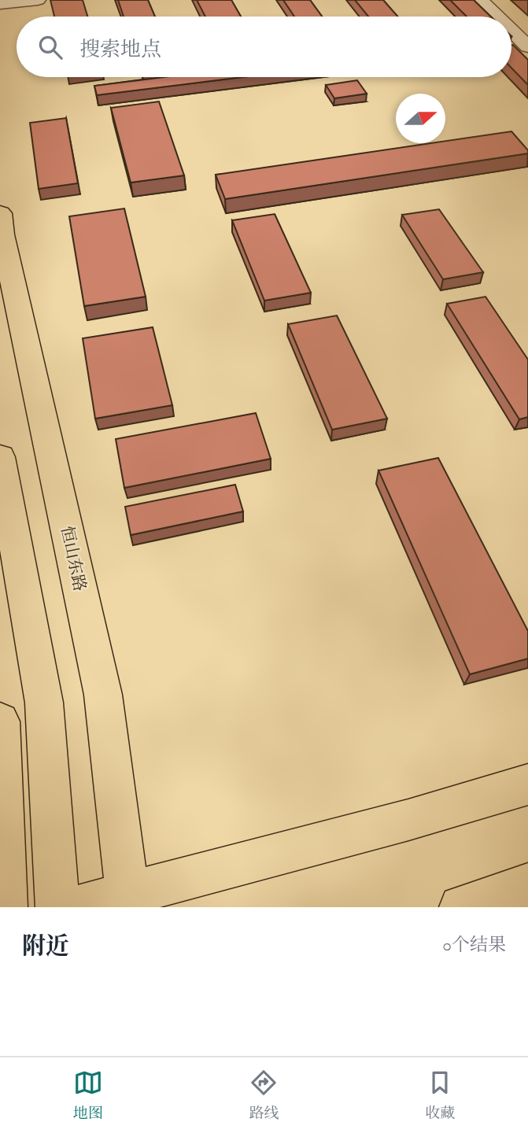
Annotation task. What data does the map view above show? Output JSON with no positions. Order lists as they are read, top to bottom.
{
  "streets": {
    "main road": ["恒山东路"]
  },
  "north": "right",
  "page": {
    "search": "搜索地点",
    "heading": ["附近", "0个结果"],
    "nav": ["地图", "路线", "收藏"]
  }
}
